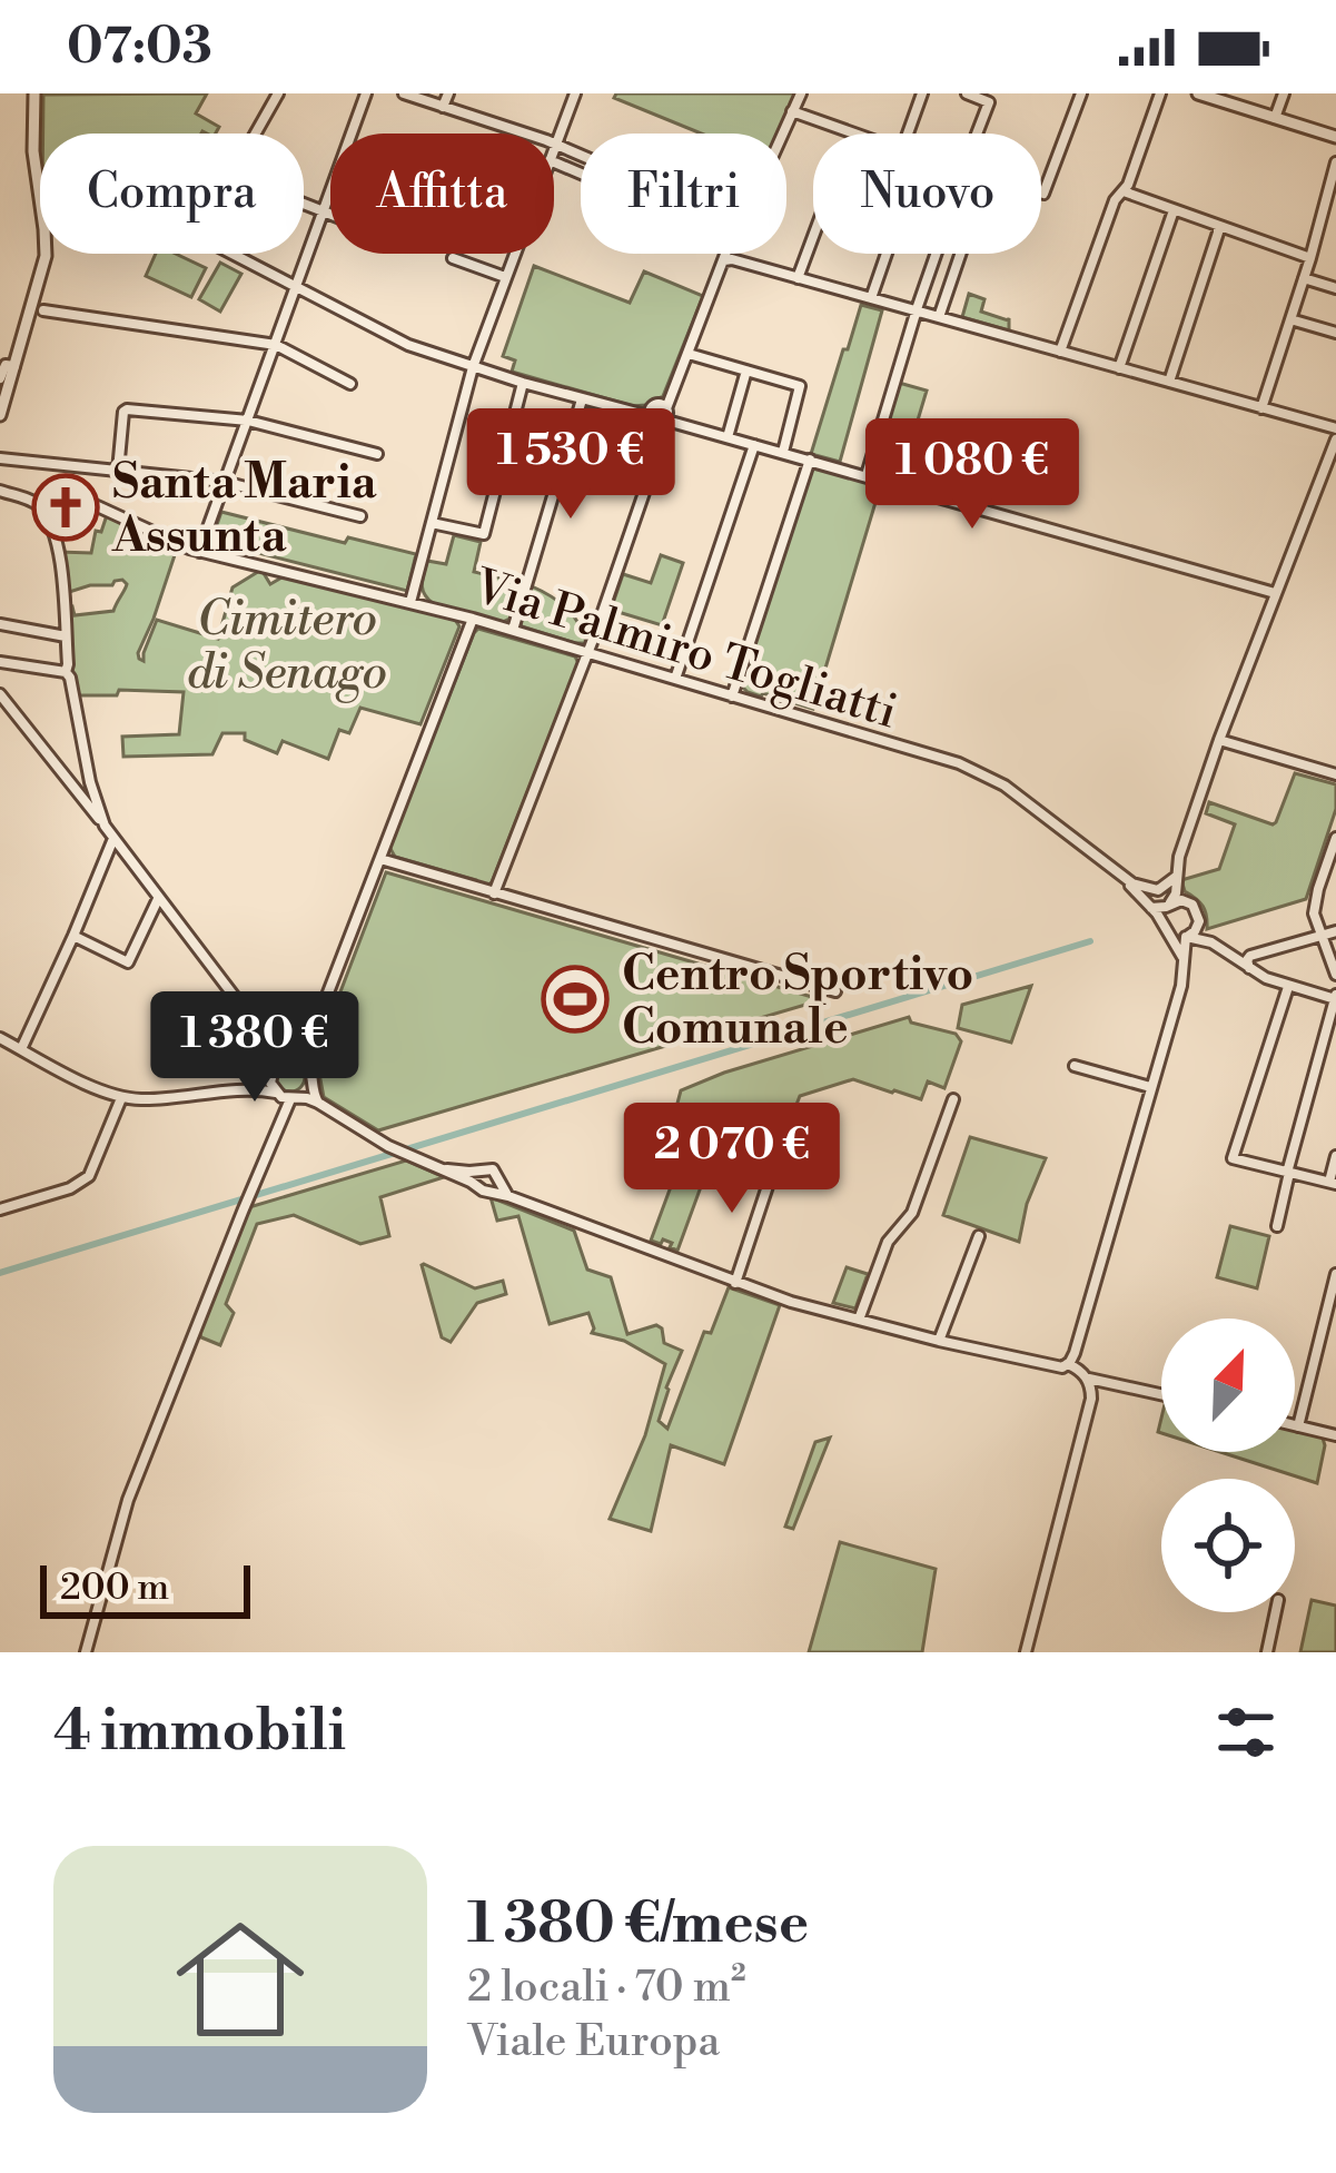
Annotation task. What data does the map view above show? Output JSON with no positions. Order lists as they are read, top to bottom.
{
  "streets": {
    "street": ["Via Palmiro Togliatti"]
  },
  "parks": ["Cimitero di Senago"],
  "places": {
    "church": ["Santa Maria Assunta"],
    "sports": ["Centro Sportivo Comunale"]
  },
  "scale_bar": "200 m",
  "north": "top right",
  "page": {
    "status": "07:03",
    "chip": [
      "Compra",
      "Affitta",
      "Filtri",
      "Nuovo"
    ],
    "price": [
      "1 530 €",
      "1 080 €",
      "1 380 €",
      "2 070 €"
    ],
    "scale": "200 m",
    "heading": "4 immobili",
    "list": [
      {
        "name": "1 380 €/mese",
        "note": "2 locali · 70 m² · Viale Europa"
      }
    ]
  }
}
